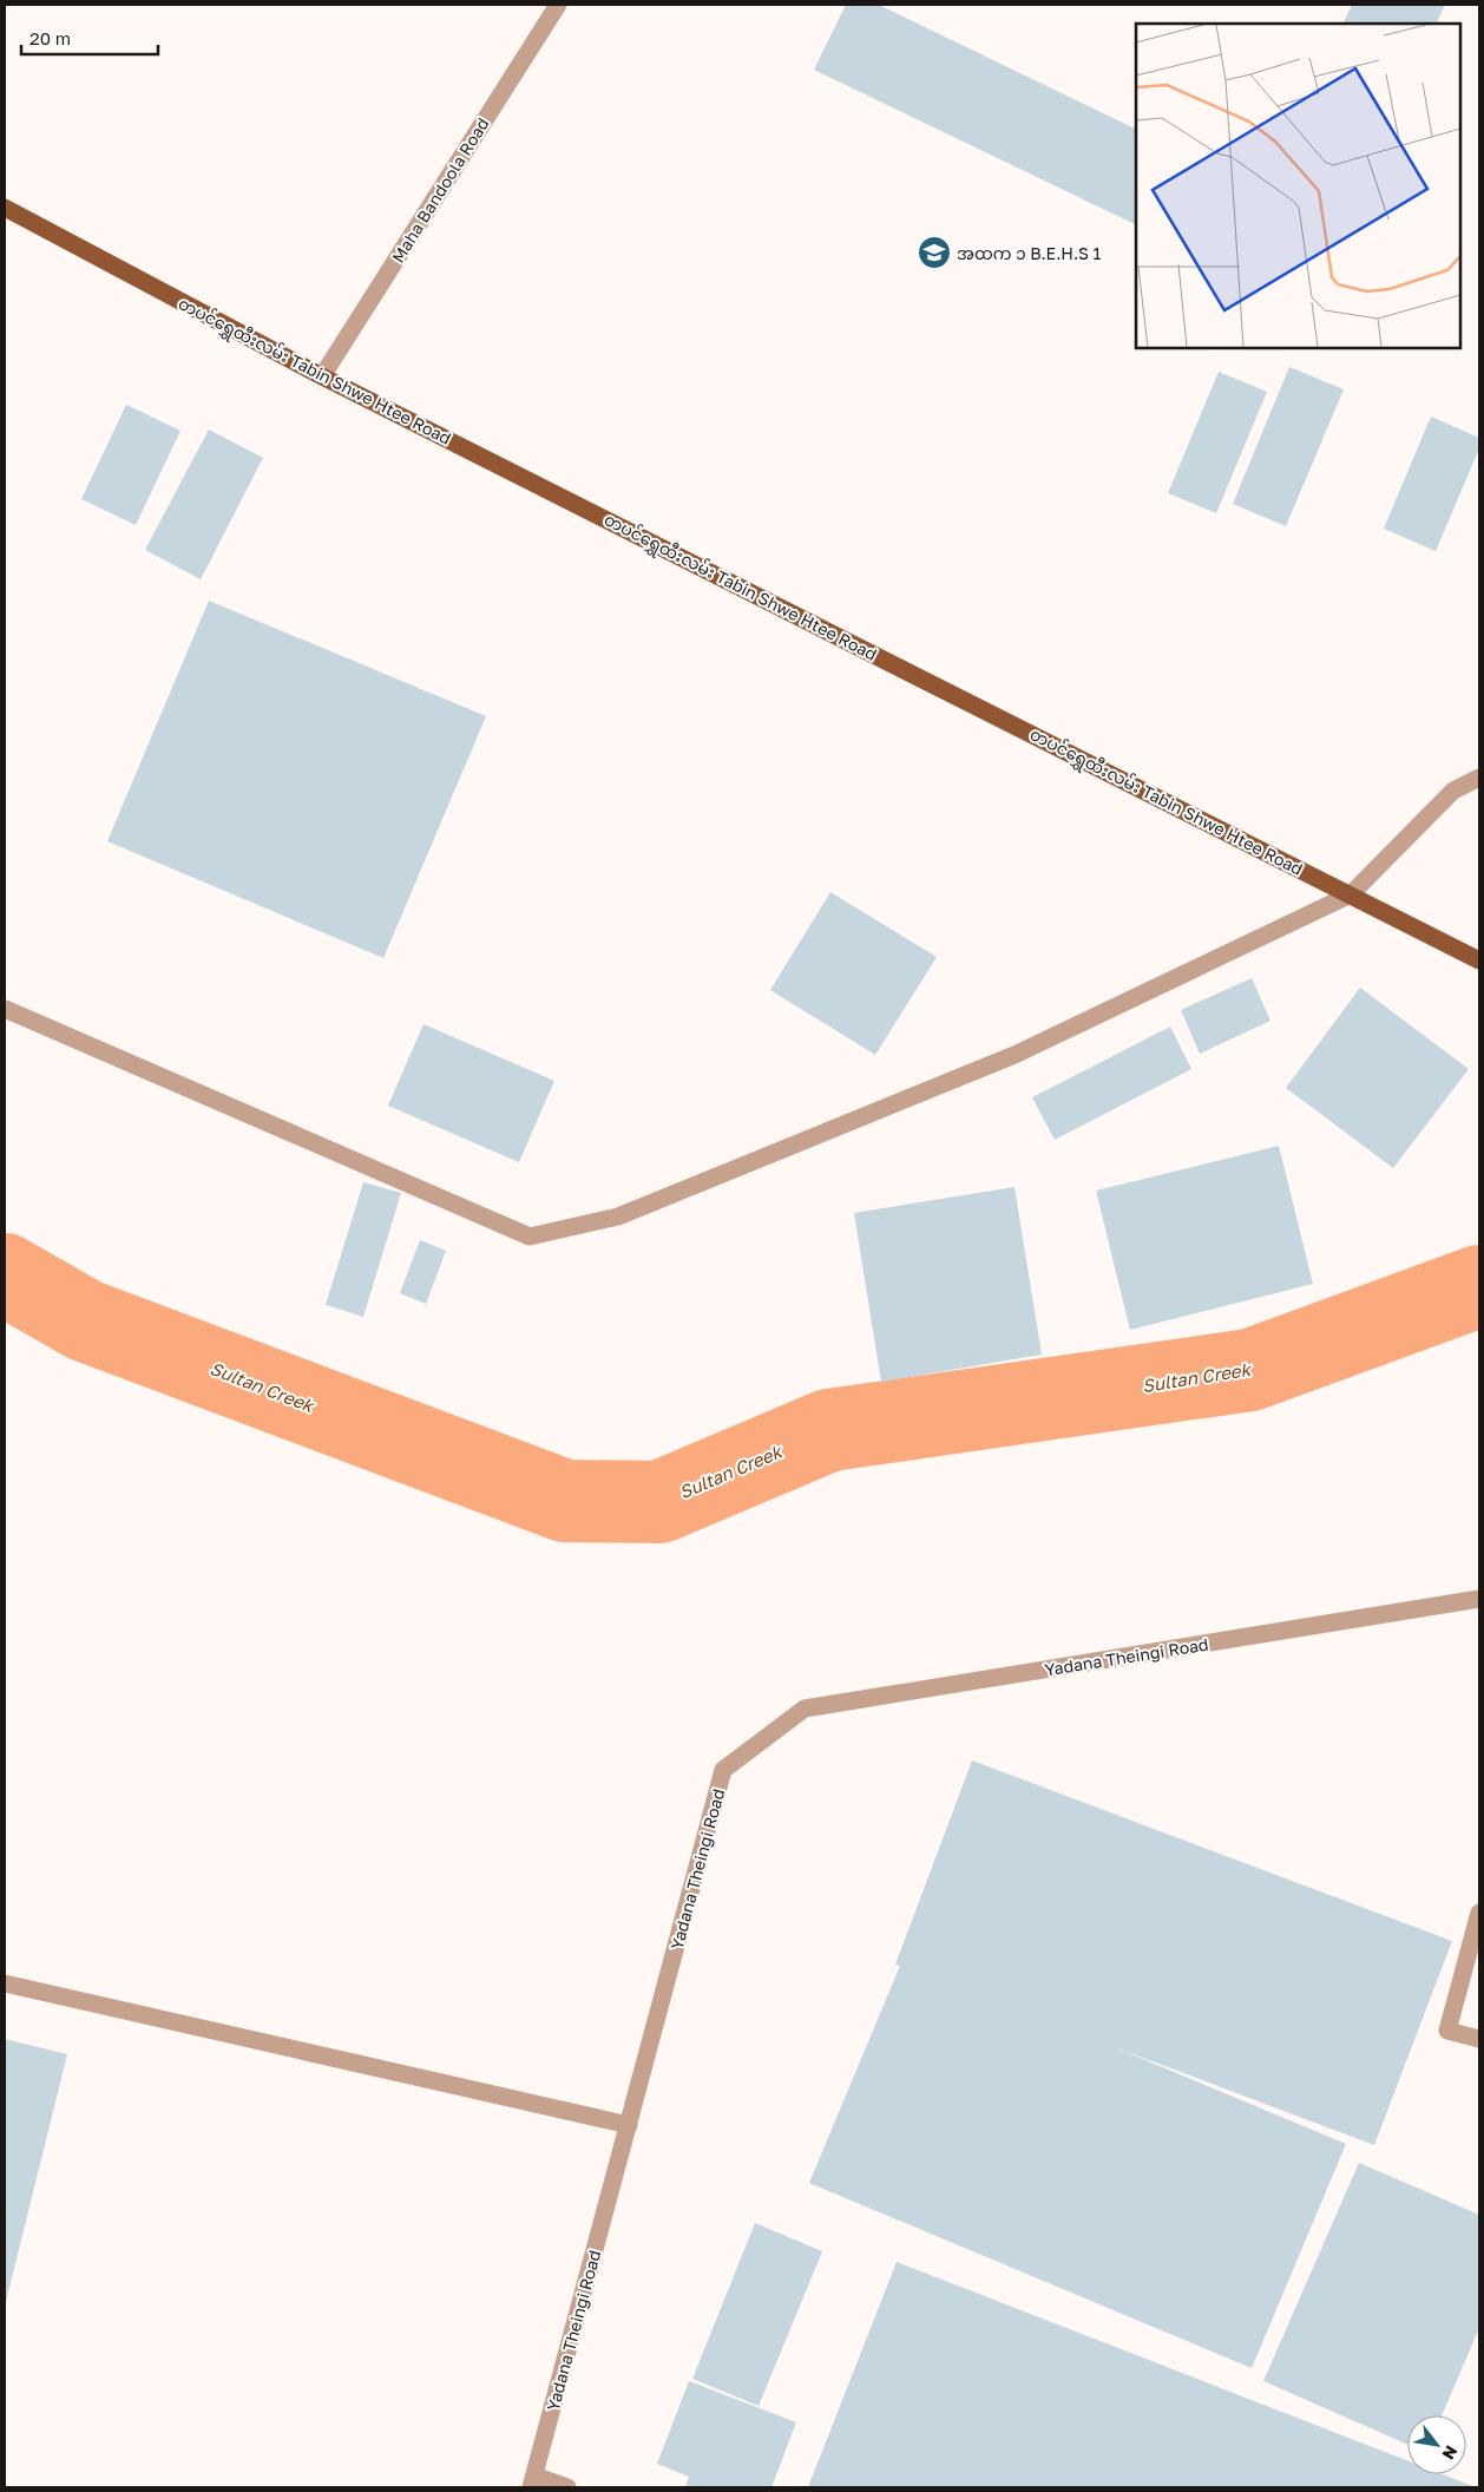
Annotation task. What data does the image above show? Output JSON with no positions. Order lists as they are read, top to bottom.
{
  "streets": {
    "main road": ["တပင်ရွှေထီးလမ်း Tabin Shwe Htee Road"],
    "street": ["Maha Bandoola Road", "Yadana Theingi Road"]
  },
  "crossings": [
    ["Maha Bandoola Road", "တပင်ရွှေထီးလမ်း Tabin Shwe Htee Road"]
  ],
  "water": ["Sultan Creek"],
  "places": {
    "school or university": ["အထက ၁ B.E.H.S 1"]
  },
  "scale_bar": "20 m",
  "north": "bottom right"
}
